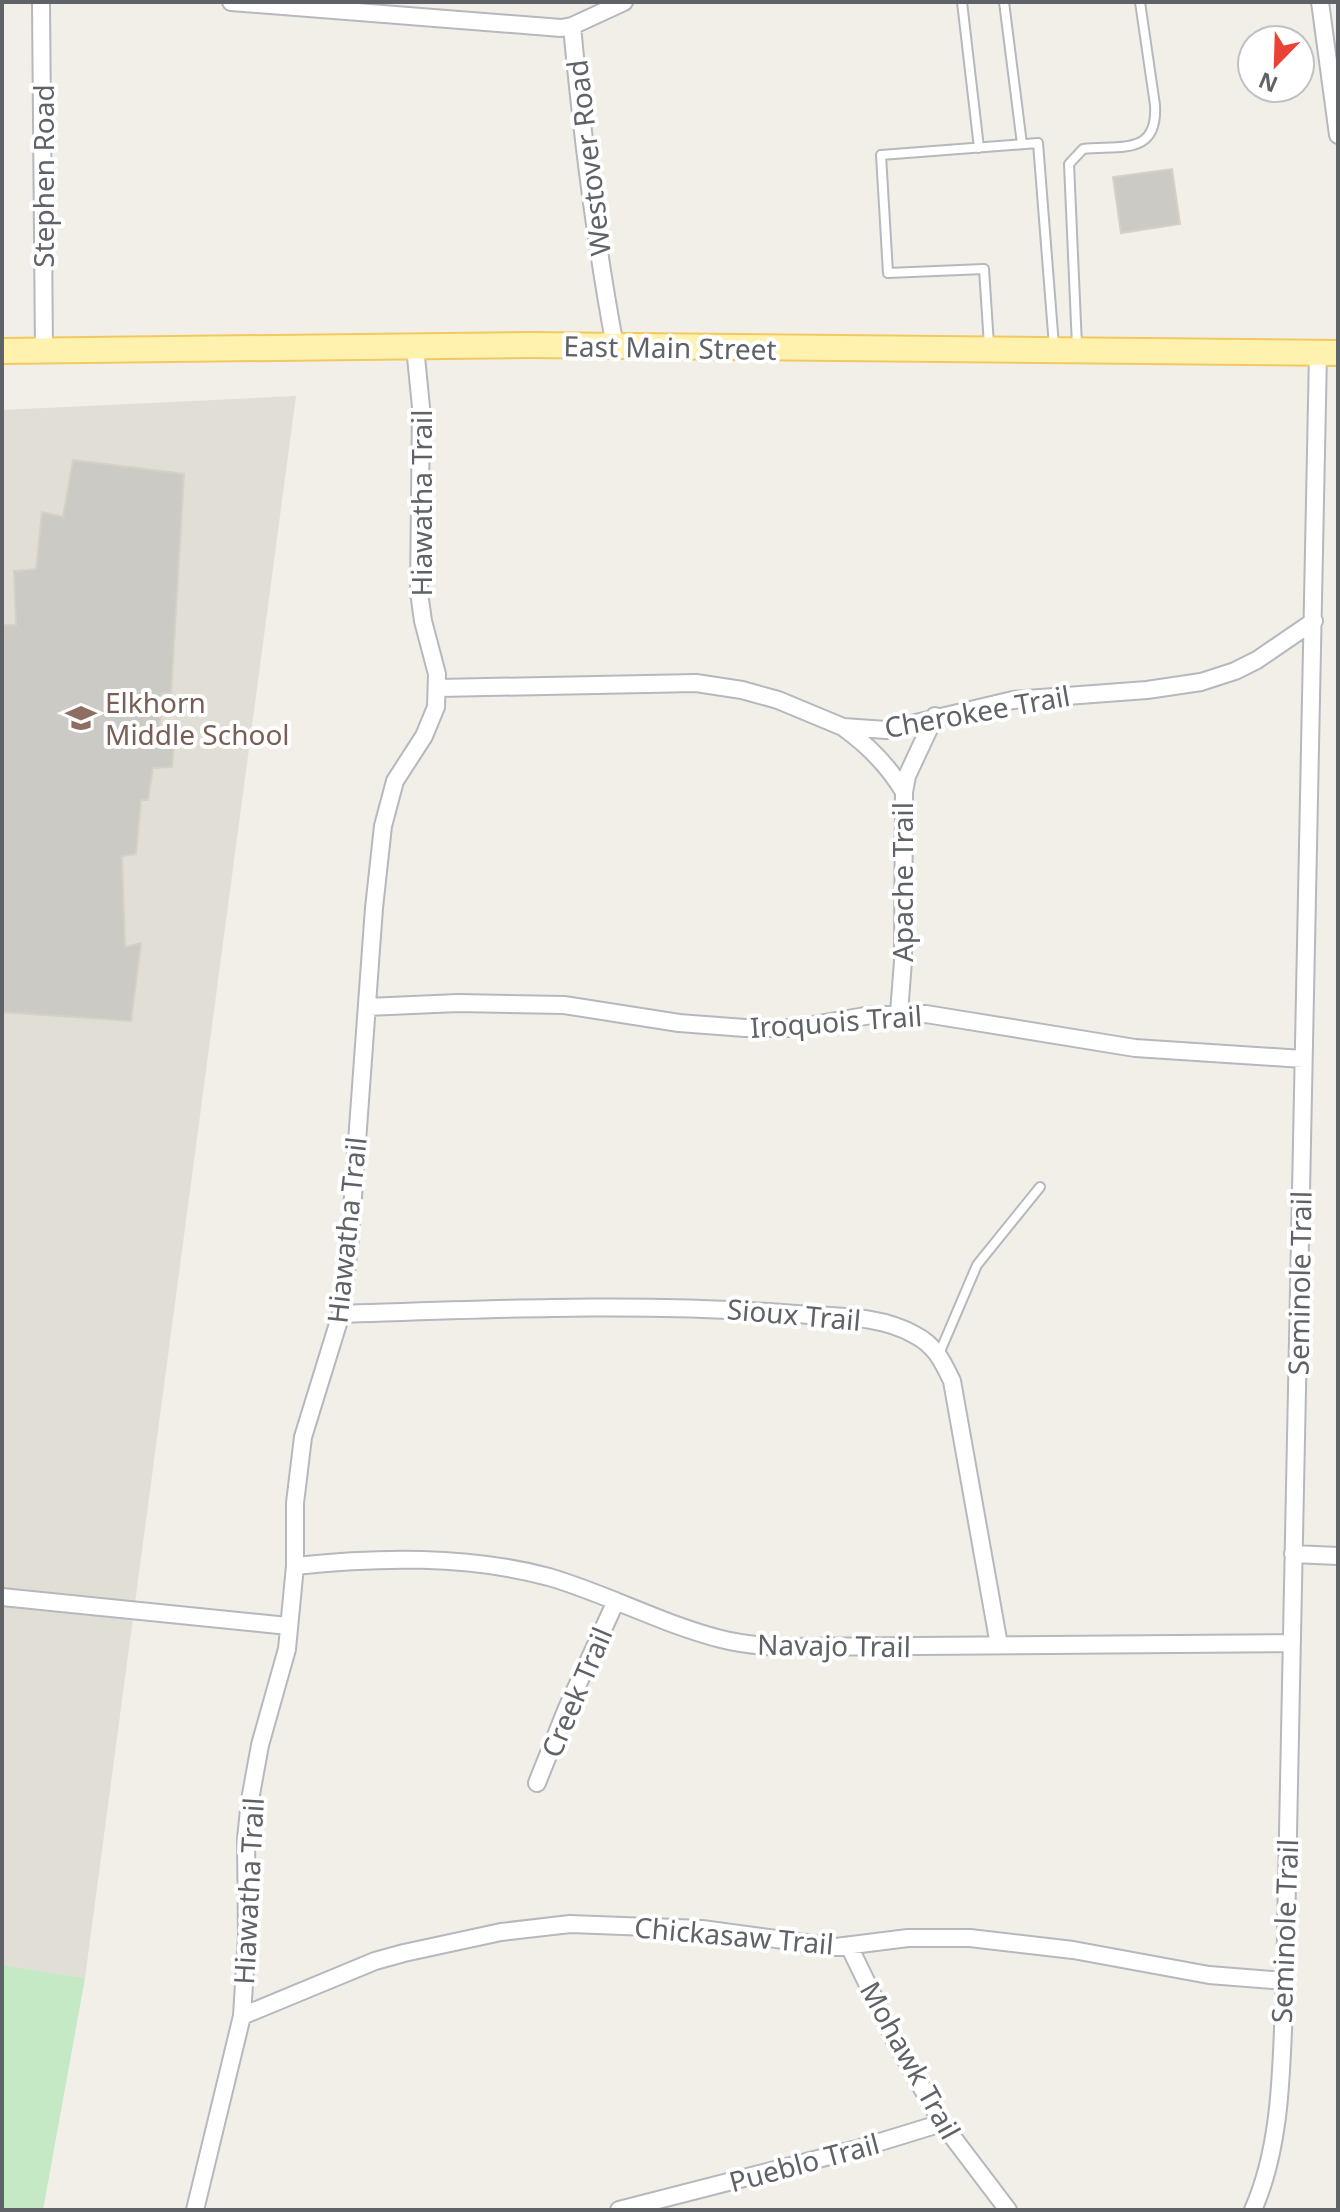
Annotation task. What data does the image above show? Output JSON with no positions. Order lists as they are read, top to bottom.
{
  "streets": {
    "main road": ["East Main Street"],
    "street": [
      "Westover Road",
      "Stephen Road",
      "Hiawatha Trail",
      "Cherokee Trail",
      "Apache Trail",
      "Iroquois Trail",
      "Seminole Trail",
      "Sioux Trail",
      "Navajo Trail",
      "Creek Trail",
      "Chickasaw Trail",
      "Mohawk Trail",
      "Pueblo Trail"
    ]
  },
  "crossings": [
    ["Westover Road", "East Main Street"],
    ["Stephen Road", "East Main Street"],
    ["East Main Street", "Hiawatha Trail"],
    ["East Main Street", "Seminole Trail"],
    ["Hiawatha Trail", "Cherokee Trail"],
    ["Hiawatha Trail", "Iroquois Trail"],
    ["Hiawatha Trail", "Sioux Trail"],
    ["Hiawatha Trail", "Navajo Trail"],
    ["Hiawatha Trail", "Chickasaw Trail"],
    ["Cherokee Trail", "Apache Trail"],
    ["Cherokee Trail", "Seminole Trail"],
    ["Apache Trail", "Iroquois Trail"],
    ["Iroquois Trail", "Seminole Trail"],
    ["Seminole Trail", "Navajo Trail"],
    ["Seminole Trail", "Chickasaw Trail"],
    ["Navajo Trail", "Creek Trail"],
    ["Chickasaw Trail", "Mohawk Trail"],
    ["Mohawk Trail", "Pueblo Trail"]
  ],
  "places": {
    "school or university": ["Elkhorn Middle School"]
  },
  "north": "bottom left"
}
